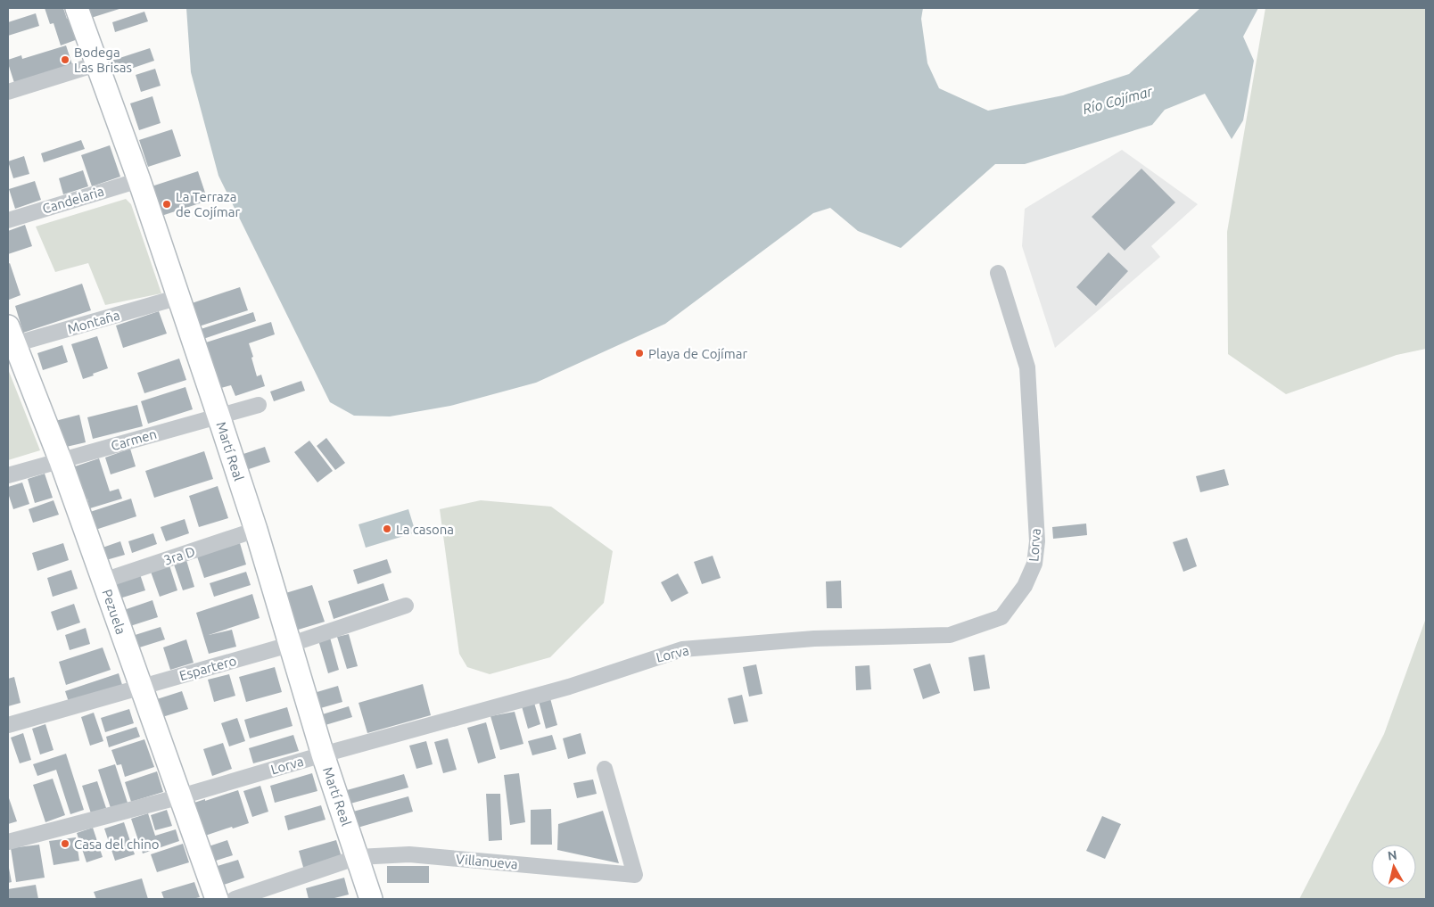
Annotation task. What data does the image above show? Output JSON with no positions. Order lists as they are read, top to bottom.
{
  "streets": {
    "main road": ["Martí Real", "Pezuela"],
    "street": [
      "Candelaria",
      "Montaña",
      "Carmen",
      "Lorva",
      "3ra D",
      "Espartero",
      "Villanueva"
    ]
  },
  "crossings": [
    ["Candelaria", "Martí Real"],
    ["Montaña", "Martí Real"],
    ["Montaña", "Pezuela"],
    ["Carmen", "Martí Real"],
    ["Carmen", "Pezuela"],
    ["Martí Real", "Lorva"],
    ["Martí Real", "3ra D"],
    ["Martí Real", "Espartero"],
    ["Martí Real", "Villanueva"],
    ["Lorva", "Pezuela"],
    ["3ra D", "Pezuela"],
    ["Pezuela", "Espartero"]
  ],
  "water": ["Río Cojímar"],
  "places": [
    "Bodega Las Brisas",
    "La Terraza de Cojímar",
    "Playa de Cojímar",
    "La casona",
    "Casa del chino"
  ],
  "north": "top"
}
